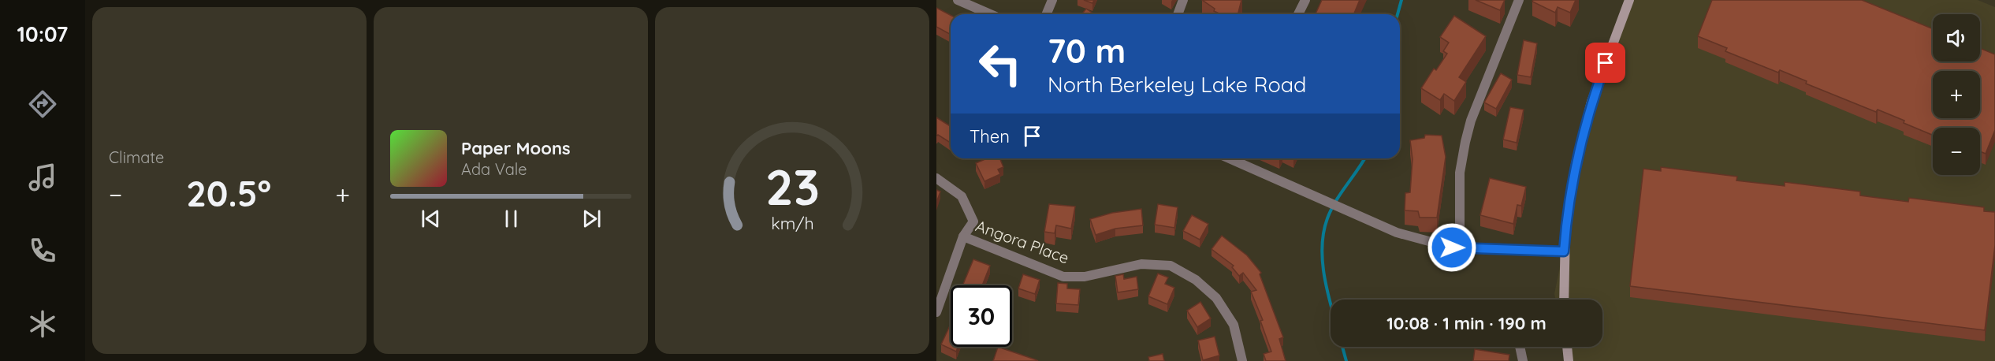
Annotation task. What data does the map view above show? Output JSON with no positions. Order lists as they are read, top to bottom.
{
  "streets": {
    "street": ["Angora Place"]
  },
  "page": {
    "tabs": "10:07",
    "tile": "Climate",
    "map_buttons": ["+", "−"],
    "turn": ["70 m", "North Berkeley Lake Road"],
    "then": "Then",
    "song": ["Paper Moons", "Ada Vale"],
    "heat": ["−", "20.5°", "+"],
    "limit": "30",
    "trip": "10:08 · 1 min · 190 m",
    "gauge": ["23", "km/h"]
  }
}
